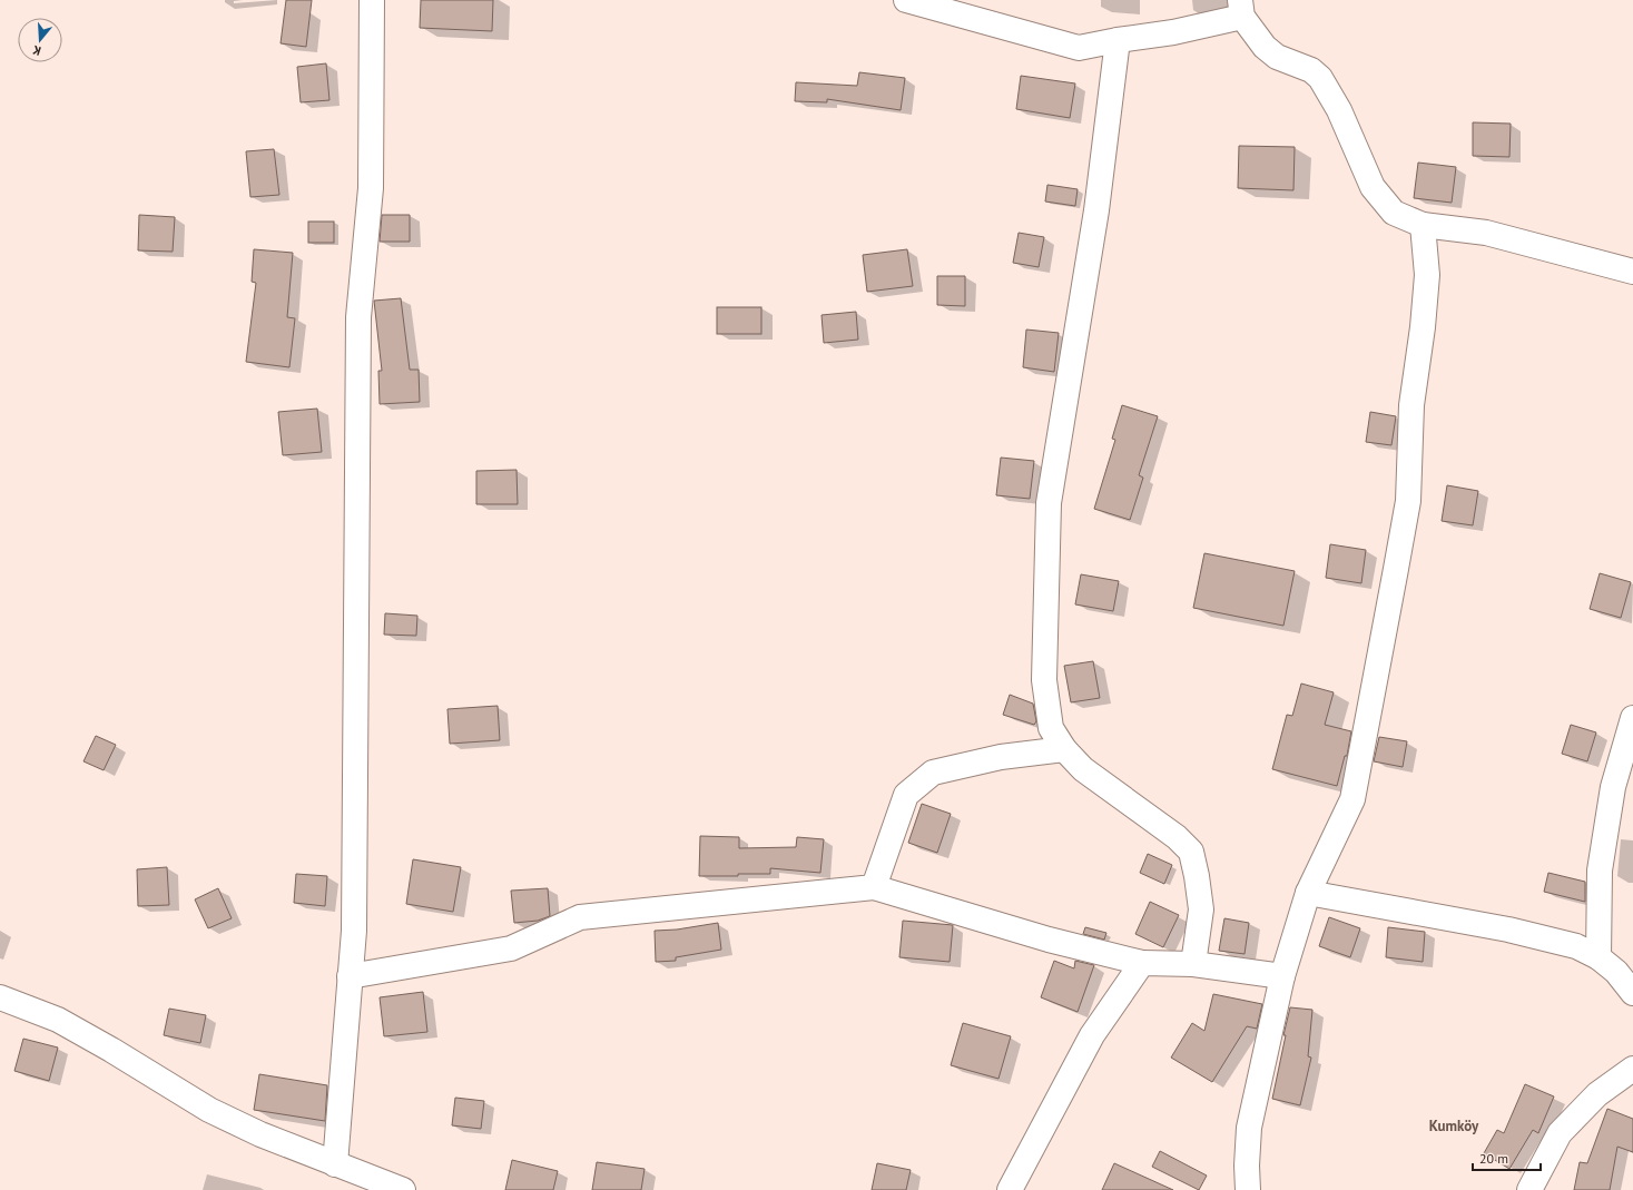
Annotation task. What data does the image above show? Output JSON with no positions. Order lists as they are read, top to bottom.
{
  "districts": ["Kumköy"],
  "scale_bar": "20 m",
  "north": "bottom"
}
